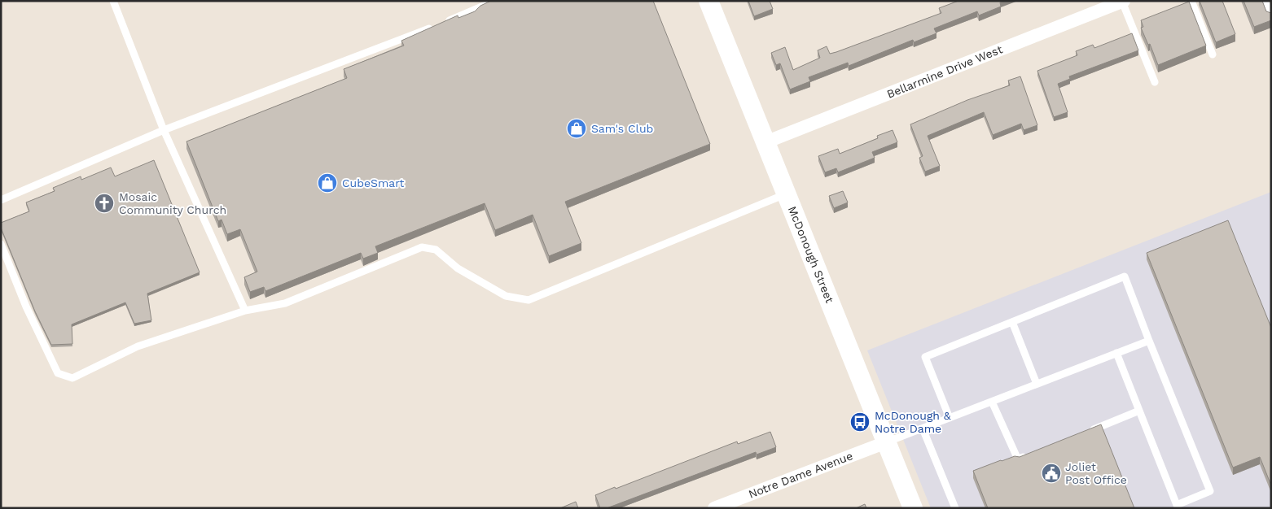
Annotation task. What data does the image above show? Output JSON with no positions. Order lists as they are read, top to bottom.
{
  "streets": {
    "street": ["Bellarmine Drive West", "McDonough Street", "Notre Dame Avenue"]
  },
  "crossings": [
    ["Bellarmine Drive West", "McDonough Street"],
    ["McDonough Street", "Notre Dame Avenue"]
  ],
  "places": {
    "shop": ["Sam's Club", "CubeSmart"],
    "church": ["Mosaic Community Church"],
    "bus stop": ["McDonough & Notre Dame"],
    "public building": ["Joliet Post Office"]
  }
}
